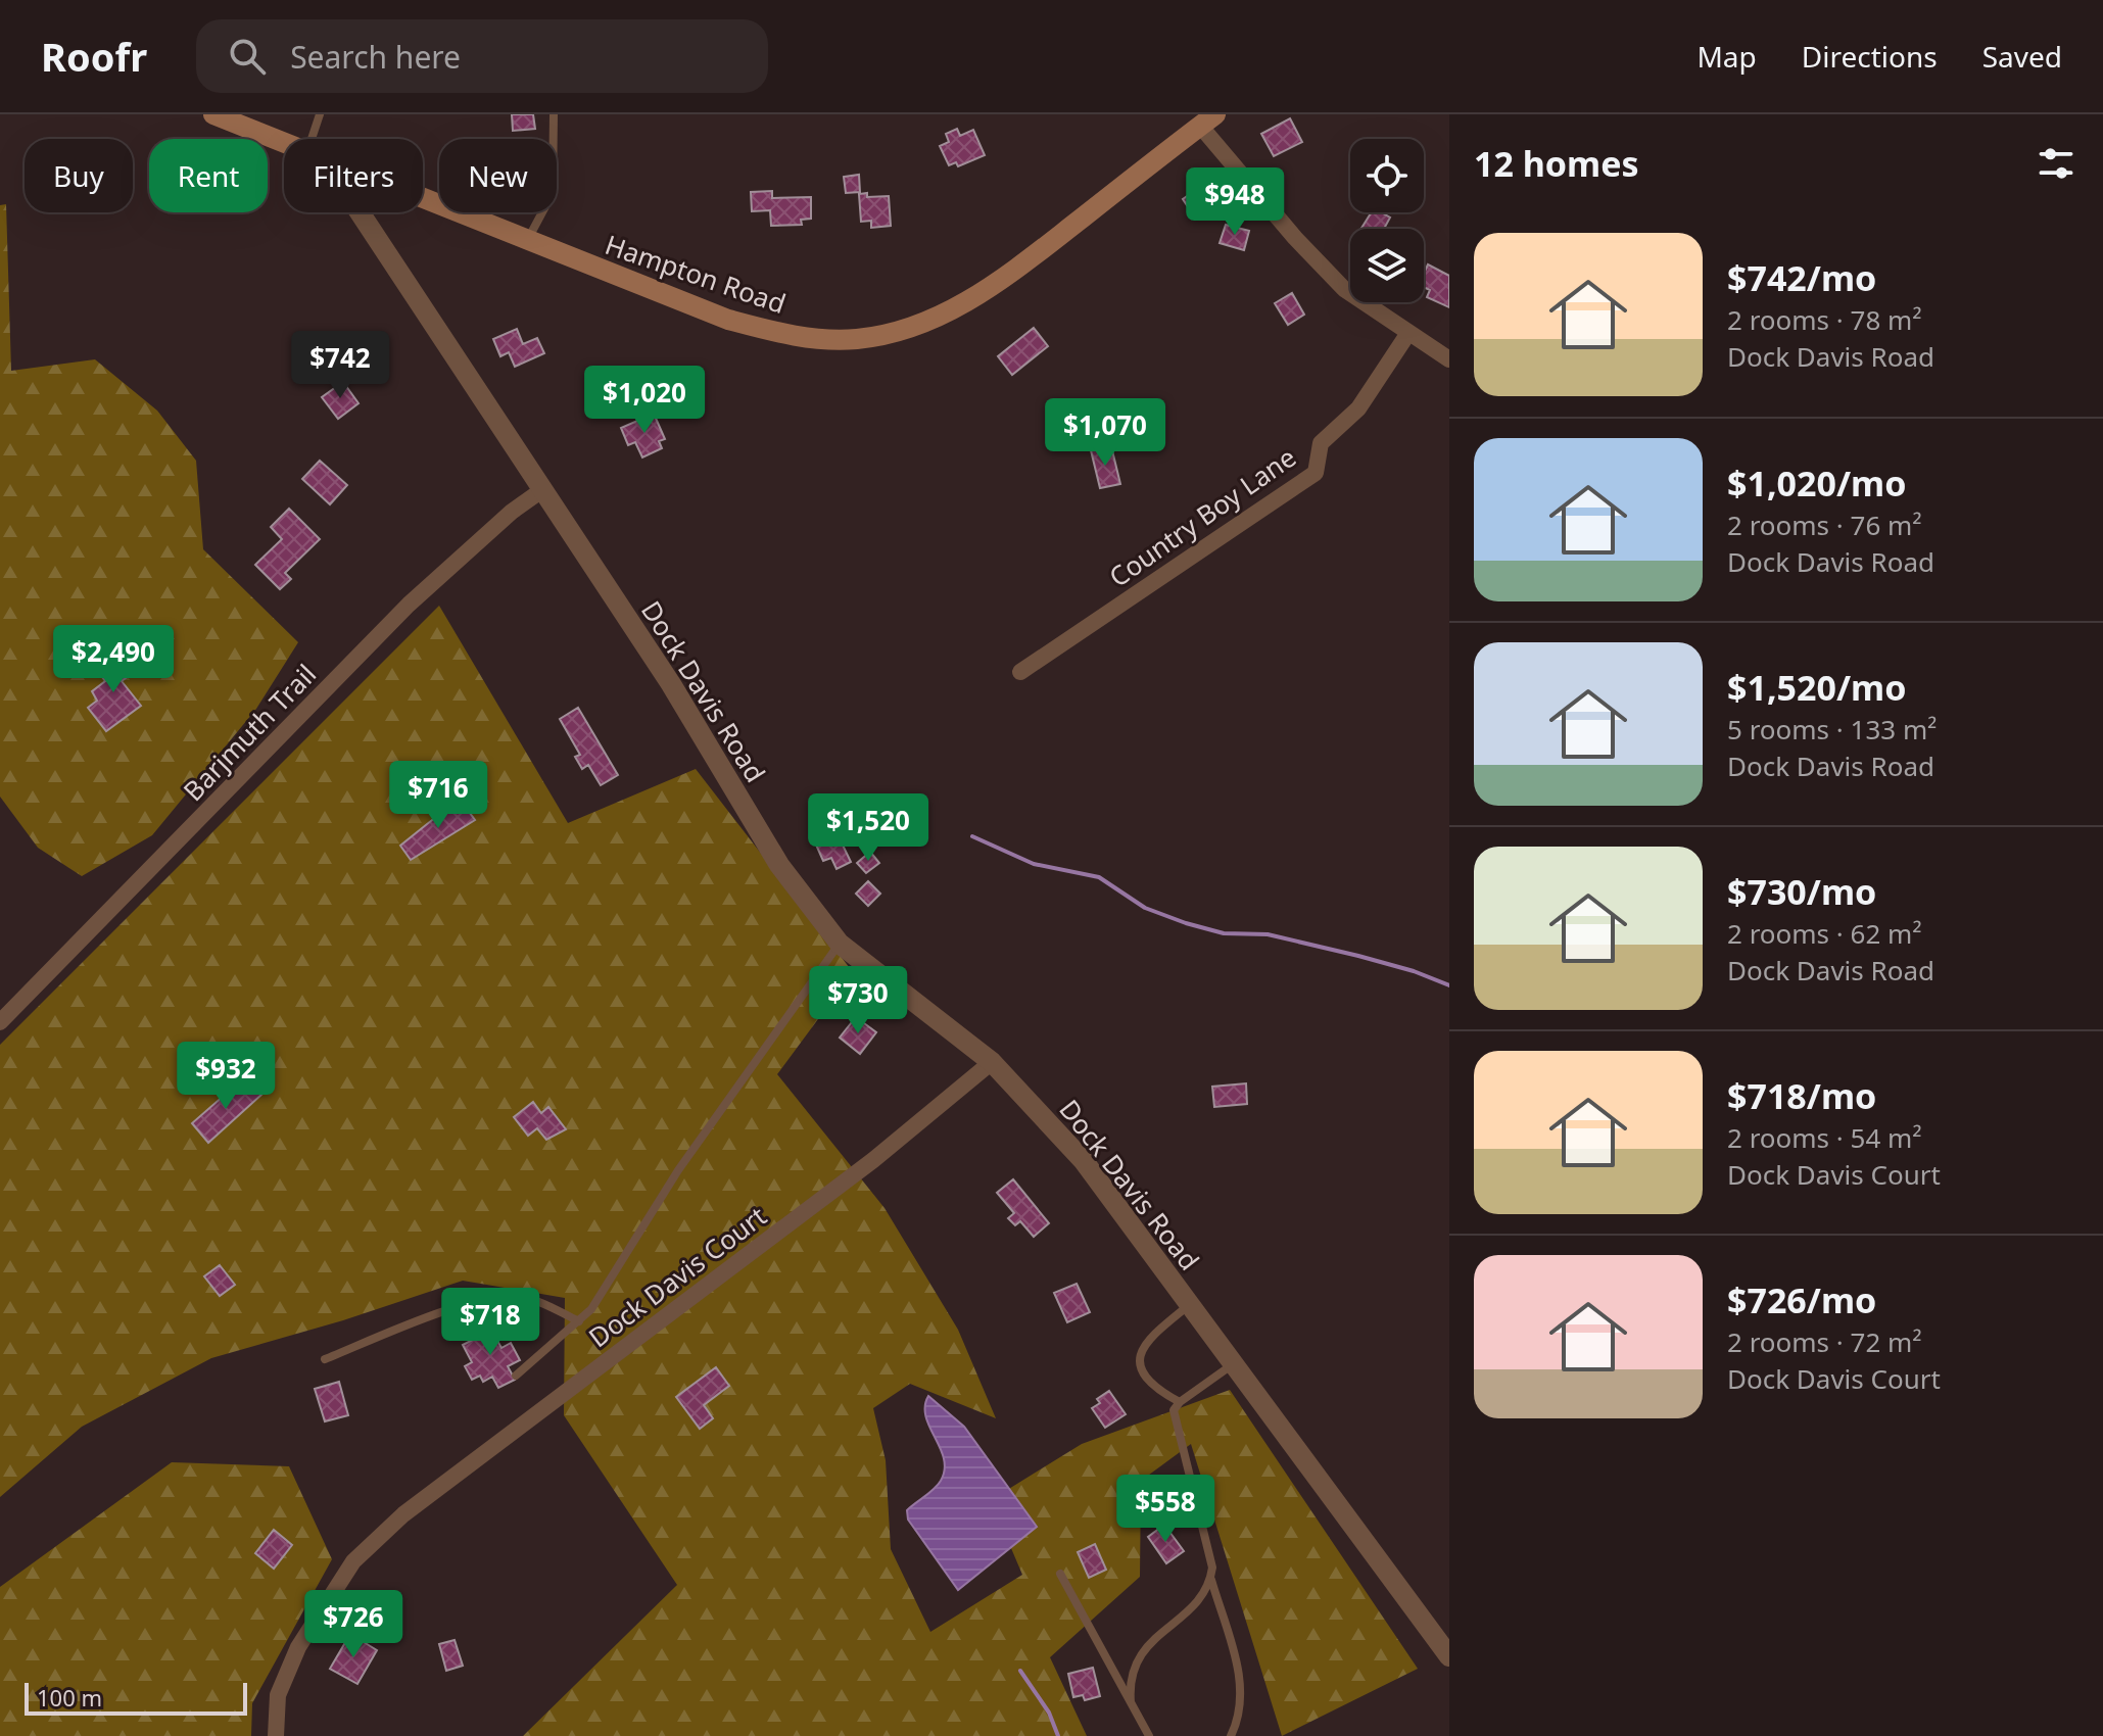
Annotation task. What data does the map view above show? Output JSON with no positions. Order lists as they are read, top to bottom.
{
  "streets": {
    "main road": ["Hampton Road"],
    "street": [
      "Country Boy Lane",
      "Dock Davis Road",
      "Barjmuth Trail",
      "Dock Davis Court"
    ]
  },
  "crossings": [
    ["Dock Davis Road", "Barjmuth Trail"],
    ["Dock Davis Road", "Dock Davis Court"]
  ],
  "scale_bar": "100 m",
  "page": {
    "header": "Roofr",
    "search": "Search here",
    "nav": ["Map", "Directions", "Saved"],
    "heading": "12 homes",
    "chip": [
      "Buy",
      "Rent",
      "Filters",
      "New"
    ],
    "price": [
      "$948",
      "$742",
      "$1,020",
      "$1,070",
      "$2,490",
      "$716",
      "$1,520",
      "$730",
      "$932",
      "$718",
      "$558",
      "$726"
    ],
    "list": [
      {
        "name": "$742/mo",
        "note": "2 rooms · 78 m² · Dock Davis Road"
      },
      {
        "name": "$1,020/mo",
        "note": "2 rooms · 76 m² · Dock Davis Road"
      },
      {
        "name": "$1,520/mo",
        "note": "5 rooms · 133 m² · Dock Davis Road"
      },
      {
        "name": "$730/mo",
        "note": "2 rooms · 62 m² · Dock Davis Road"
      },
      {
        "name": "$718/mo",
        "note": "2 rooms · 54 m² · Dock Davis Court"
      },
      {
        "name": "$726/mo",
        "note": "2 rooms · 72 m² · Dock Davis Court"
      }
    ],
    "scale": "100 m"
  }
}
